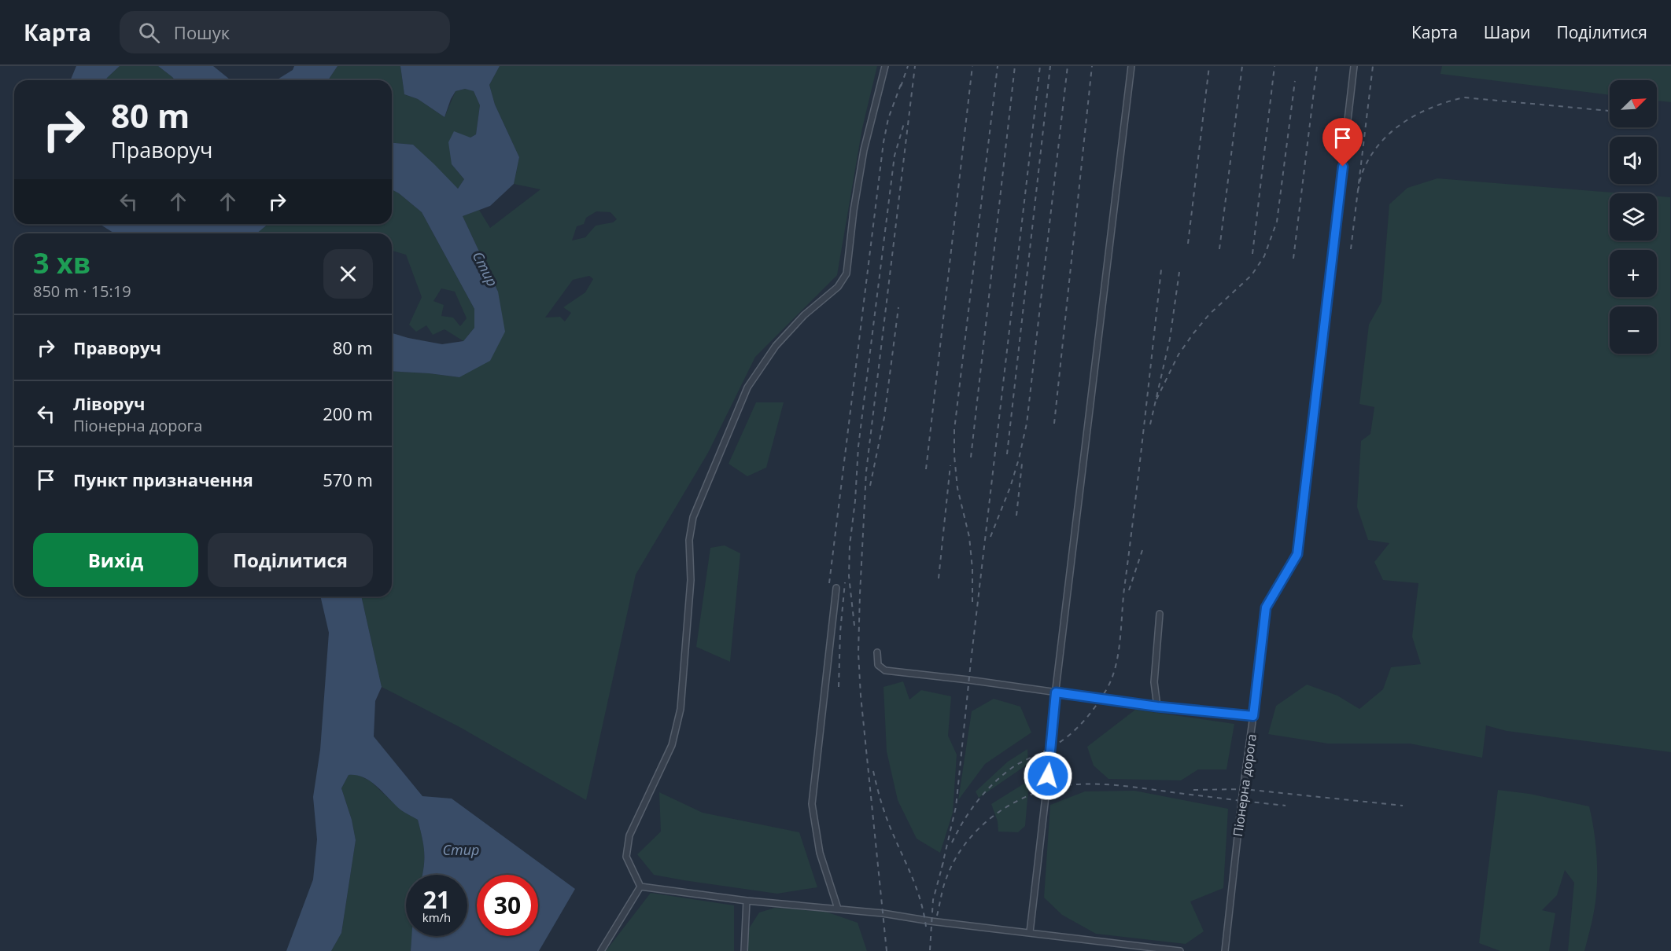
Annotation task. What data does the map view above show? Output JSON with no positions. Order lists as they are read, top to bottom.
{
  "streets": {
    "street": ["Піонерна дорога"]
  },
  "water": ["Стир"],
  "north": "top right",
  "page": {
    "header": "Карта",
    "search": "Пошук",
    "nav": ["Карта", "Шари", "Поділитися"],
    "map_buttons": ["+", "−"],
    "turn": ["80 m", "Праворуч"],
    "heading": ["3 хв", "850 m · 15:19"],
    "list": [
      {
        "name": "Праворуч",
        "value": "80 m"
      },
      {
        "name": "Ліворуч",
        "note": "Піонерна дорога",
        "value": "200 m"
      },
      {
        "name": "Пункт призначення",
        "value": "570 m"
      }
    ],
    "buttons": ["Вихід", "Поділитися"],
    "speed": "21 km/h",
    "limit": "30"
  }
}
